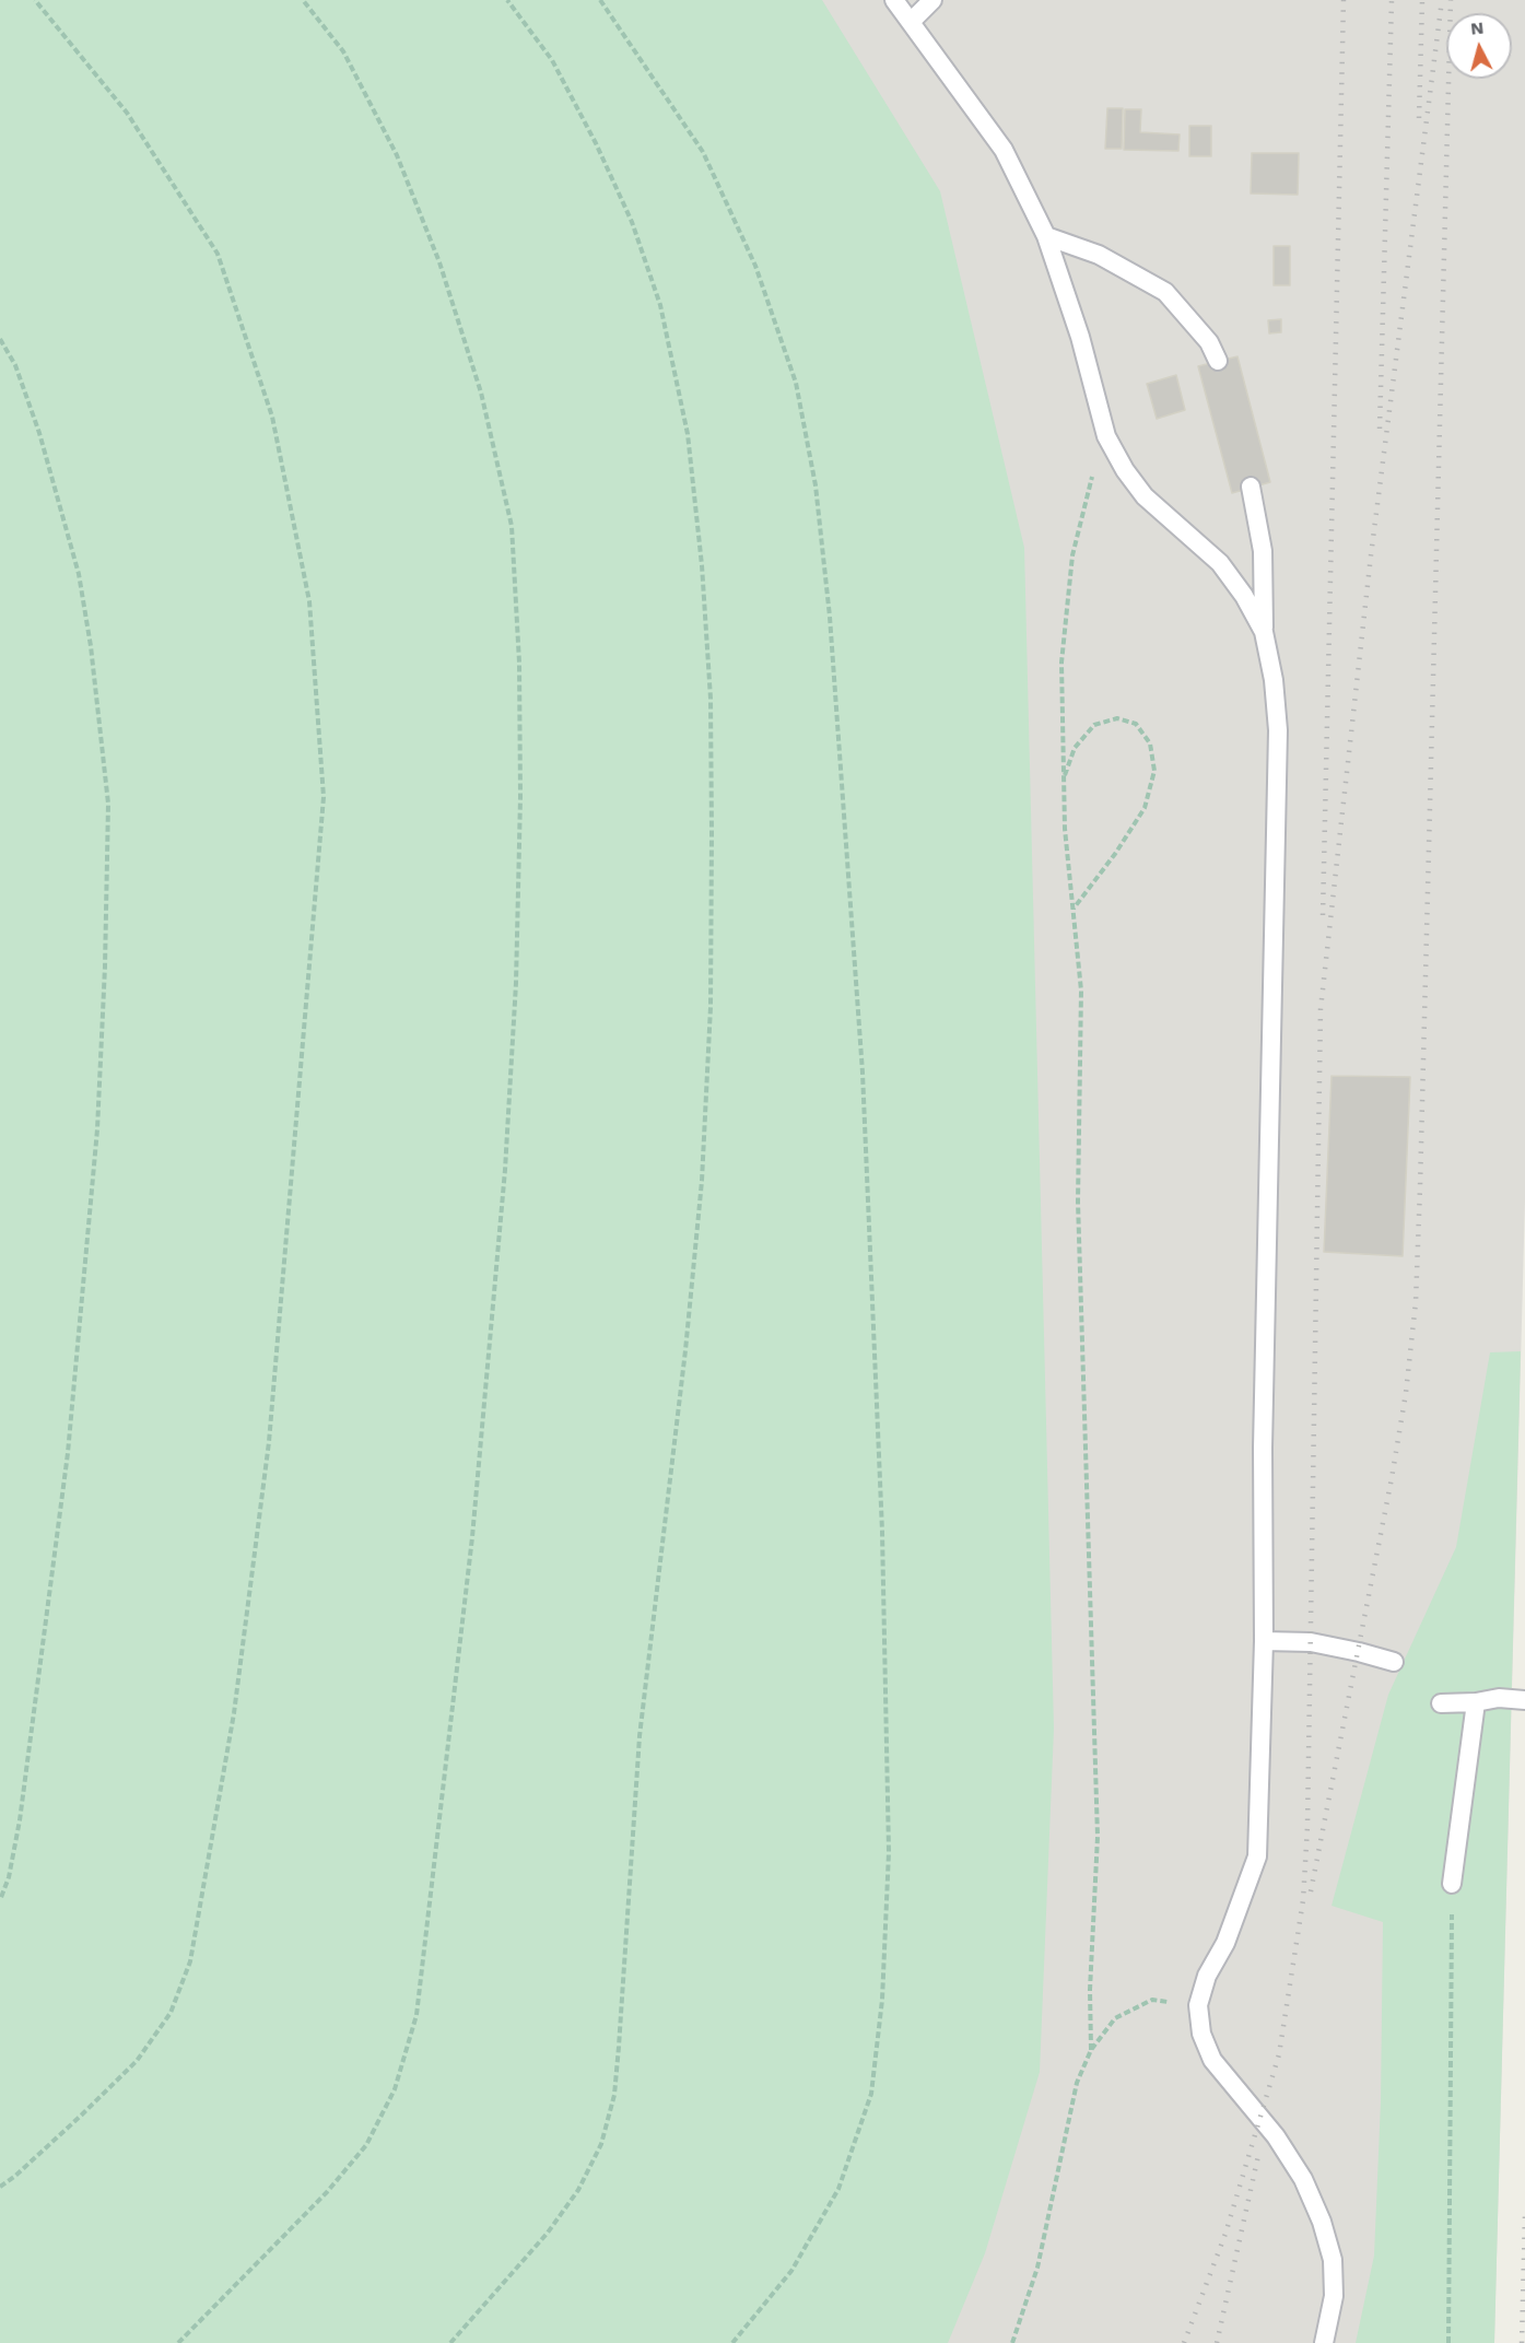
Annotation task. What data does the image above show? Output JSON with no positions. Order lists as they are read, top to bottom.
{
  "north": "top"
}
